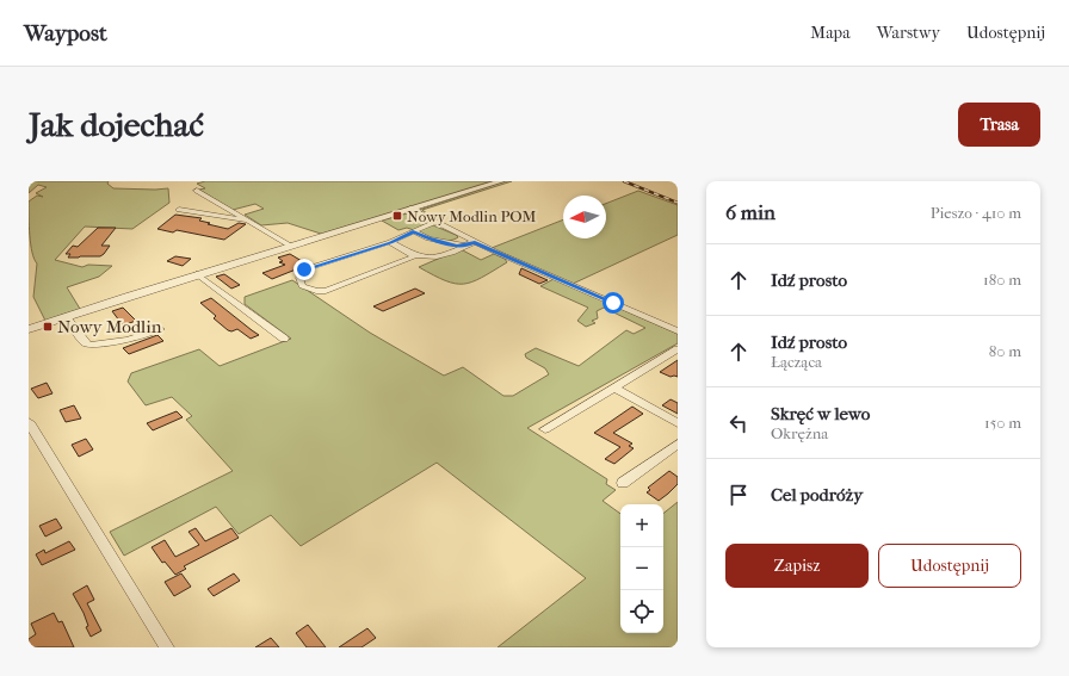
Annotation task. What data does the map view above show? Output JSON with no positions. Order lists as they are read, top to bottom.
{
  "places": {
    "transit": ["Nowy Modlin POM", "Nowy Modlin"]
  },
  "north": "left",
  "page": {
    "header": "Waypost",
    "nav": ["Mapa", "Warstwy", "Udostępnij"],
    "buttons": [
      "Trasa",
      ["Zapisz", "Udostępnij"]
    ],
    "title": "Jak dojechać",
    "heading": ["6 min", "Pieszo · 410 m"],
    "list": [
      ["Idź prosto", "180 m"],
      ["Idź prosto", "Łącząca", "80 m"],
      ["Skręć w lewo", "Okrężna", "150 m"],
      "Cel podróży"
    ],
    "map_buttons": ["+", "−"]
  }
}
